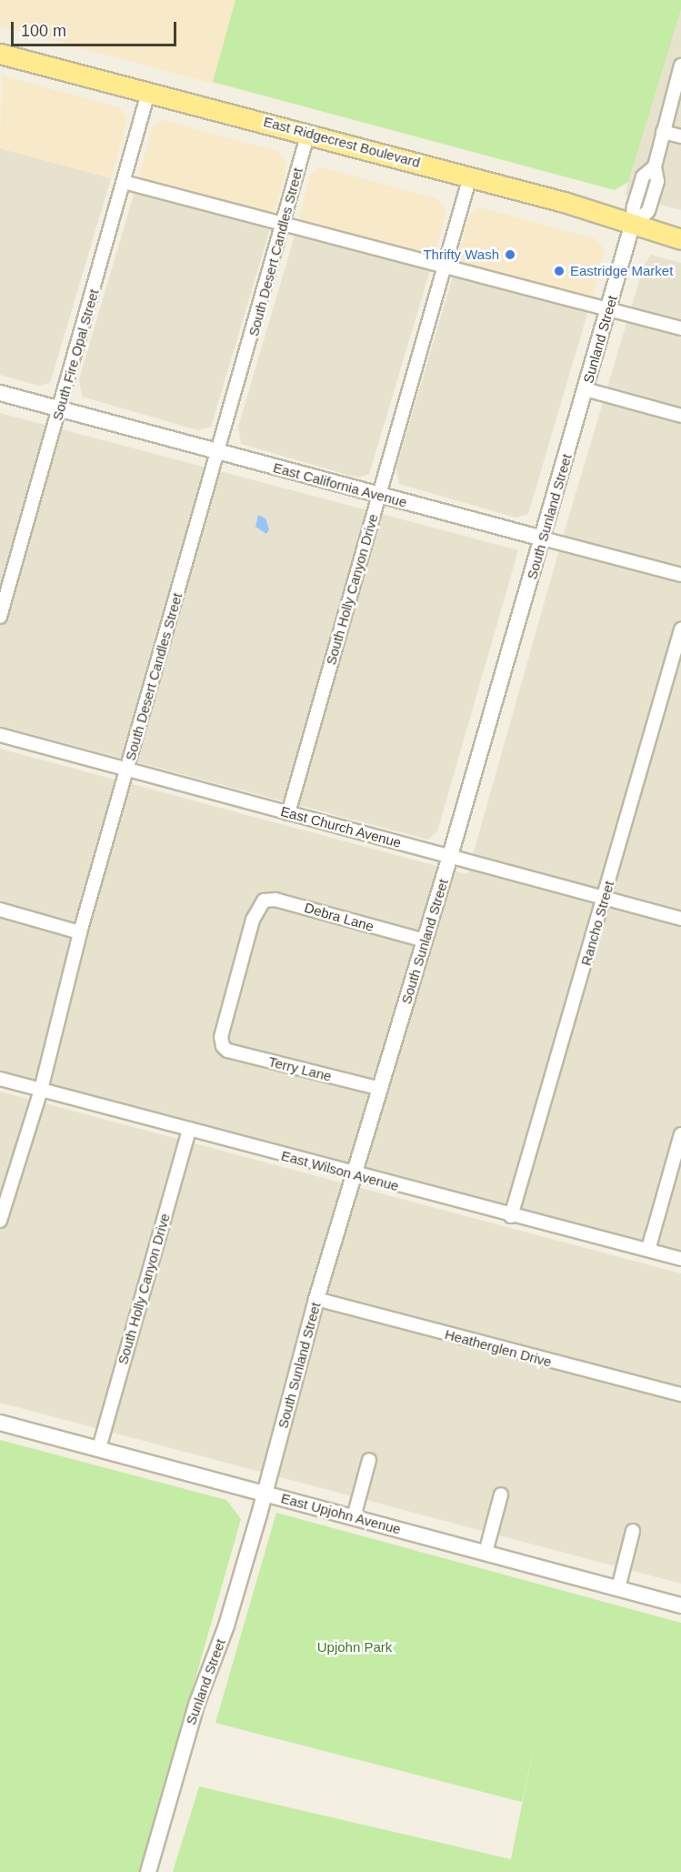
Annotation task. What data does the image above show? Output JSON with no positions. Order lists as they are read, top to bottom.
{
  "streets": {
    "main road": ["East Ridgecrest Boulevard"],
    "street": [
      "South Desert Candles Street",
      "Sunland Street",
      "South Fire Opal Street",
      "East California Avenue",
      "South Sunland Street",
      "South Holly Canyon Drive",
      "East Church Avenue",
      "Debra Lane",
      "Rancho Street",
      "Terry Lane",
      "East Wilson Avenue",
      "Heatherglen Drive",
      "East Upjohn Avenue"
    ]
  },
  "crossings": [
    ["East Ridgecrest Boulevard", "South Desert Candles Street"],
    ["East Ridgecrest Boulevard", "Sunland Street"],
    ["East Ridgecrest Boulevard", "South Fire Opal Street"],
    ["East Ridgecrest Boulevard", "South Holly Canyon Drive"],
    ["South Desert Candles Street", "East California Avenue"],
    ["South Desert Candles Street", "East Church Avenue"],
    ["South Desert Candles Street", "East Wilson Avenue"],
    ["Sunland Street", "South Sunland Street"],
    ["Sunland Street", "East Upjohn Avenue"],
    ["South Fire Opal Street", "East California Avenue"],
    ["East California Avenue", "South Sunland Street"],
    ["East California Avenue", "South Holly Canyon Drive"],
    ["South Sunland Street", "East Church Avenue"],
    ["South Sunland Street", "Debra Lane"],
    ["South Sunland Street", "Terry Lane"],
    ["South Sunland Street", "East Wilson Avenue"],
    ["South Sunland Street", "Heatherglen Drive"],
    ["South Sunland Street", "East Upjohn Avenue"],
    ["South Holly Canyon Drive", "East Church Avenue"],
    ["South Holly Canyon Drive", "East Wilson Avenue"],
    ["South Holly Canyon Drive", "East Upjohn Avenue"],
    ["East Church Avenue", "Rancho Street"],
    ["Debra Lane", "Terry Lane"],
    ["Rancho Street", "East Wilson Avenue"]
  ],
  "parks": ["Upjohn Park"],
  "places": ["Thrifty Wash", "Eastridge Market"],
  "scale_bar": "100 m"
}
